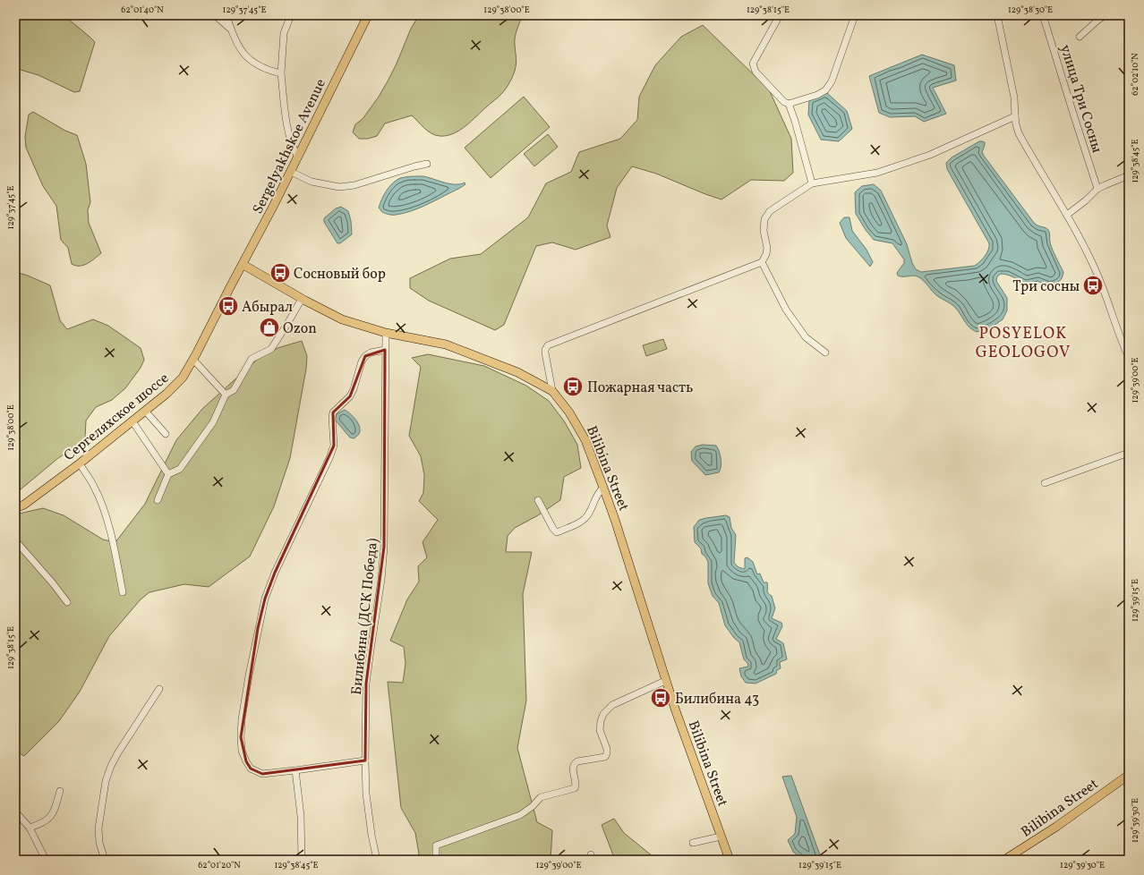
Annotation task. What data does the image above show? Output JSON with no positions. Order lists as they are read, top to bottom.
{
  "streets": {
    "main road": ["Sergelyakhskoe Avenue", "Сергеляхское шоссе", "Bilibina Street"],
    "street": ["улица Три Сосны", "Билибина (ДСК Победа)"]
  },
  "crossings": [
    ["Sergelyakhskoe Avenue", "Сергеляхское шоссе"],
    ["Sergelyakhskoe Avenue", "Bilibina Street"],
    ["Bilibina Street", "Билибина (ДСК Победа)"]
  ],
  "districts": ["POSYELOK GEOLOGOV"],
  "places": {
    "bus stop": [
      "Сосновый бор",
      "Три сосны",
      "Абырал",
      "Пожарная часть",
      "Билибина 43"
    ],
    "shop": ["Ozon"]
  },
  "coordinates": [
    "62°01'40\"N",
    "129°37'45\"E",
    "129°38'00\"E",
    "129°38'15\"E",
    "129°38'30\"E",
    "62°02'10\"N",
    "129°38'45\"E",
    "129°39'00\"E",
    "129°39'15\"E",
    "129°39'30\"E",
    "62°01'20\"N"
  ]
}
